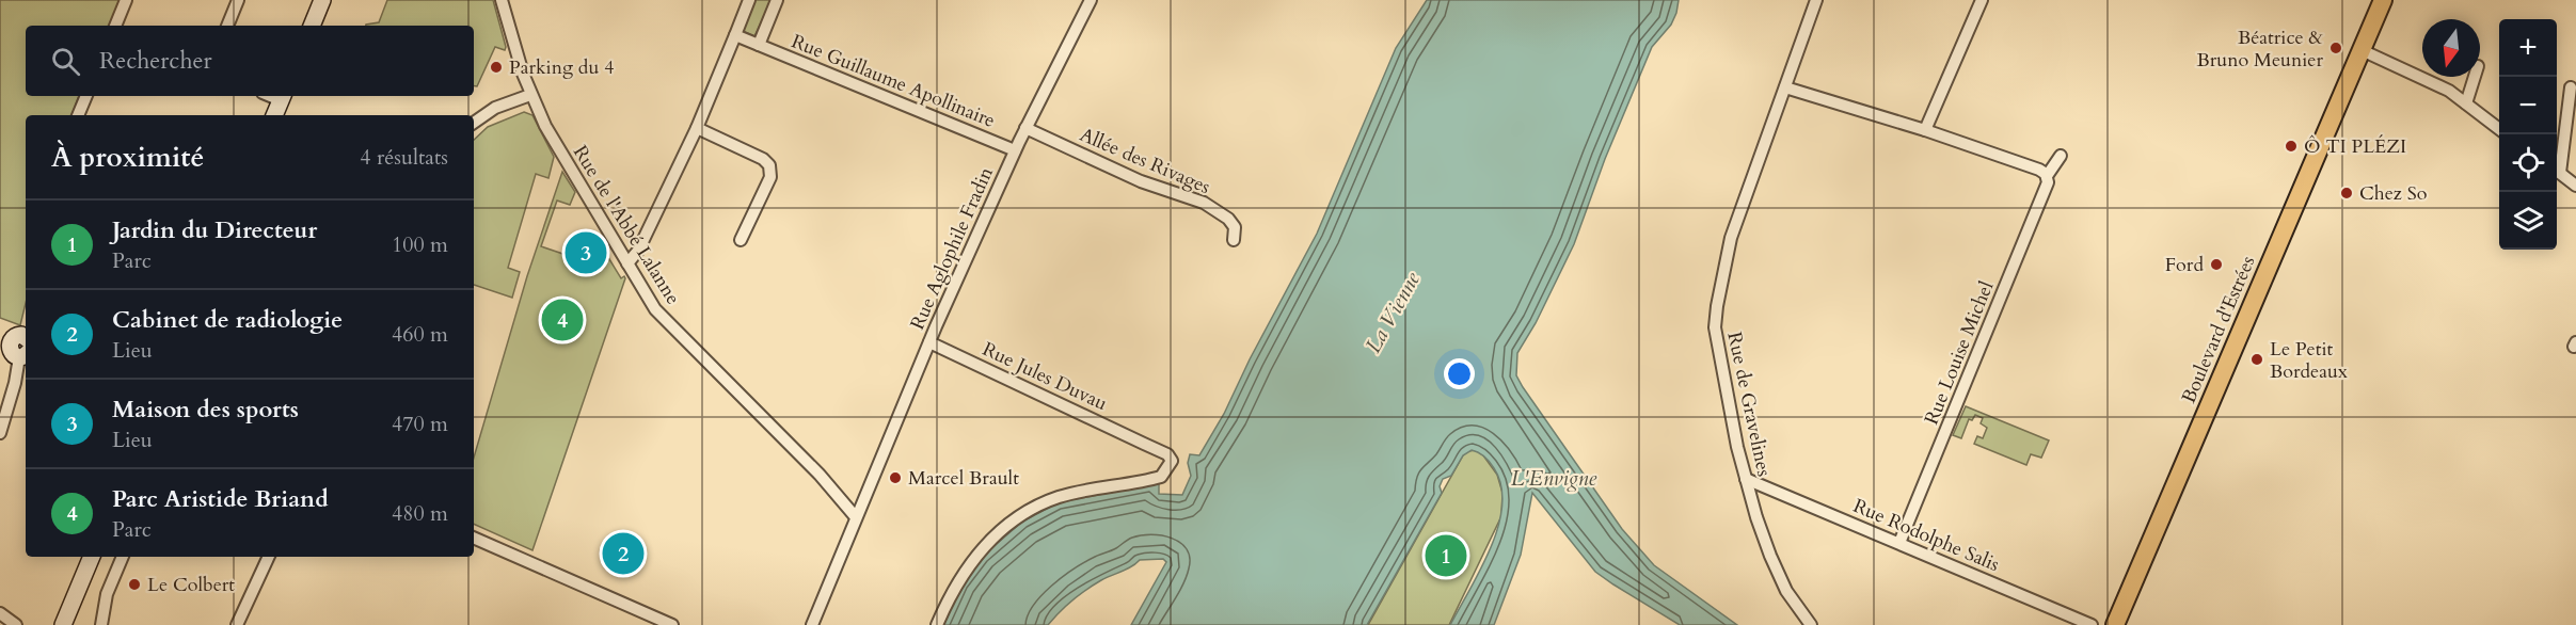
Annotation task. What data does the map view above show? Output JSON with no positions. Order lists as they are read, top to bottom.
{
  "streets": {
    "main road": ["Boulevard d'Estrées"],
    "street": [
      "Rue Guillaume Apollinaire",
      "Allée des Rivages",
      "Rue de l'Abbé Lalanne",
      "Rue Aglophile Fradin",
      "Rue Louise Michel",
      "Rue Jules Duvau",
      "Rue de Gravelines",
      "Rue Rodolphe Salis"
    ]
  },
  "crossings": [
    ["Rue Guillaume Apollinaire", "Rue Aglophile Fradin"],
    ["Allée des Rivages", "Rue Aglophile Fradin"],
    ["Rue de l'Abbé Lalanne", "Rue Aglophile Fradin"],
    ["Rue Aglophile Fradin", "Rue Jules Duvau"],
    ["Rue Louise Michel", "Rue Rodolphe Salis"],
    ["Rue de Gravelines", "Rue Rodolphe Salis"]
  ],
  "water": ["La Vienne", "L'Envigne"],
  "places": [
    "Béatrice & Bruno Meunier",
    "Parking du 4",
    "Ô TI PLÉZI",
    "Chez So",
    "Ford",
    "Le Petit Bordeaux",
    "Marcel Brault",
    "Le Colbert"
  ],
  "north": "bottom",
  "page": {
    "map_buttons": ["+", "−"],
    "search": "Rechercher",
    "heading": ["À proximité", "4 résultats"],
    "list": [
      {
        "mark": "1",
        "name": "Jardin du Directeur",
        "note": "Parc",
        "value": "100 m"
      },
      {
        "mark": "2",
        "name": "Cabinet de radiologie",
        "note": "Lieu",
        "value": "460 m"
      },
      {
        "mark": "3",
        "name": "Maison des sports",
        "note": "Lieu",
        "value": "470 m"
      },
      {
        "mark": "4",
        "name": "Parc Aristide Briand",
        "note": "Parc",
        "value": "480 m"
      }
    ],
    "pins": [
      "3",
      "4",
      "2",
      "1"
    ]
  }
}
